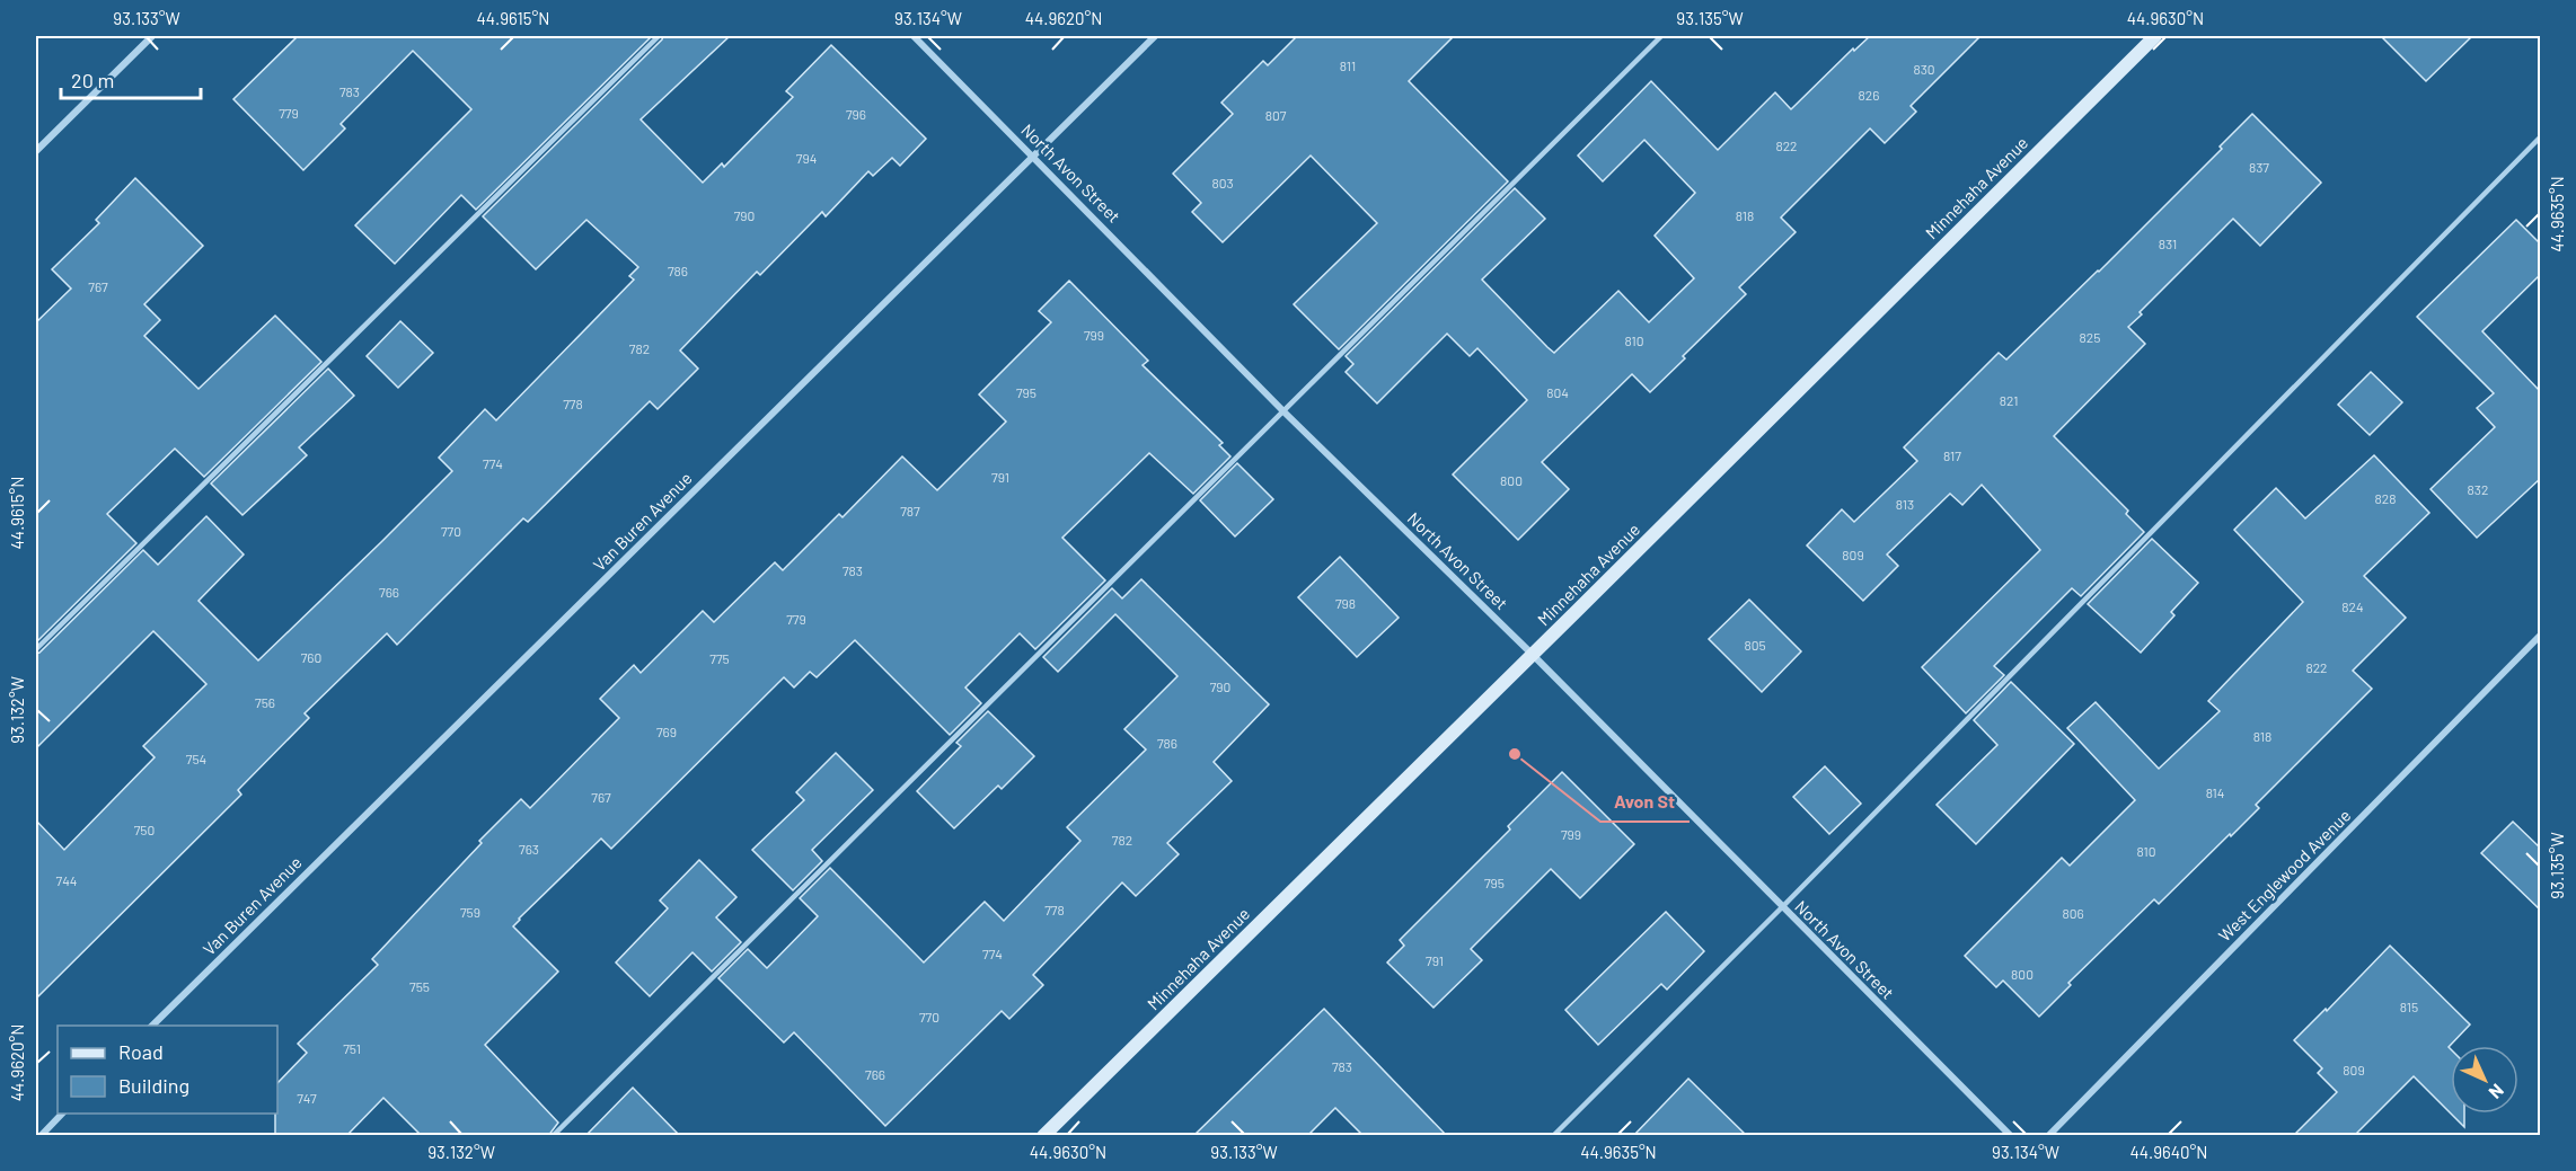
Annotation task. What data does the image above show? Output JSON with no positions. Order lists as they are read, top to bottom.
{
  "streets": {
    "street": [
      "North Avon Street",
      "Minnehaha Avenue",
      "Van Buren Avenue",
      "West Englewood Avenue"
    ]
  },
  "crossings": [
    ["North Avon Street", "Minnehaha Avenue"],
    ["North Avon Street", "Van Buren Avenue"]
  ],
  "places": ["Avon St"],
  "house_numbers": [
    "811",
    "830",
    "783",
    "826",
    "779",
    "796",
    "807",
    "822",
    "794",
    "837",
    "803",
    "790",
    "818",
    "831",
    "786",
    "767",
    "799",
    "825",
    "810",
    "782",
    "795",
    "804",
    "821",
    "778",
    "817",
    "774",
    "791",
    "800",
    "832",
    "828",
    "813",
    "787",
    "770",
    "809",
    "783",
    "766",
    "798",
    "824",
    "779",
    "805",
    "760",
    "775",
    "822",
    "790",
    "756",
    "769",
    "818",
    "786",
    "754",
    "814",
    "767",
    "750",
    "799",
    "782",
    "763",
    "810",
    "744",
    "795",
    "778",
    "759",
    "806",
    "774",
    "791",
    "800",
    "755",
    "815",
    "770",
    "751",
    "783",
    "809",
    "766",
    "747"
  ],
  "legend": ["Road", "Building"],
  "scale_bar": "20 m",
  "north": "bottom right",
  "coordinates": [
    "93.133°W",
    "44.9615°N",
    "93.134°W",
    "44.9620°N",
    "93.135°W",
    "44.9630°N",
    "44.9635°N",
    "93.132°W",
    "44.9640°N"
  ]
}
